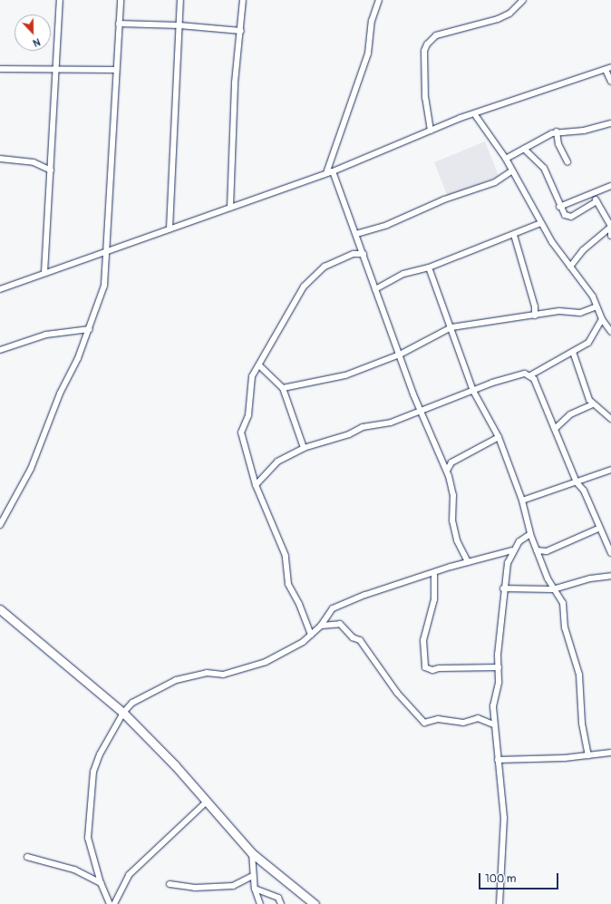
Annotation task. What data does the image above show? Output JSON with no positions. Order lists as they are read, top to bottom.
{
  "scale_bar": "100 m",
  "north": "bottom"
}
